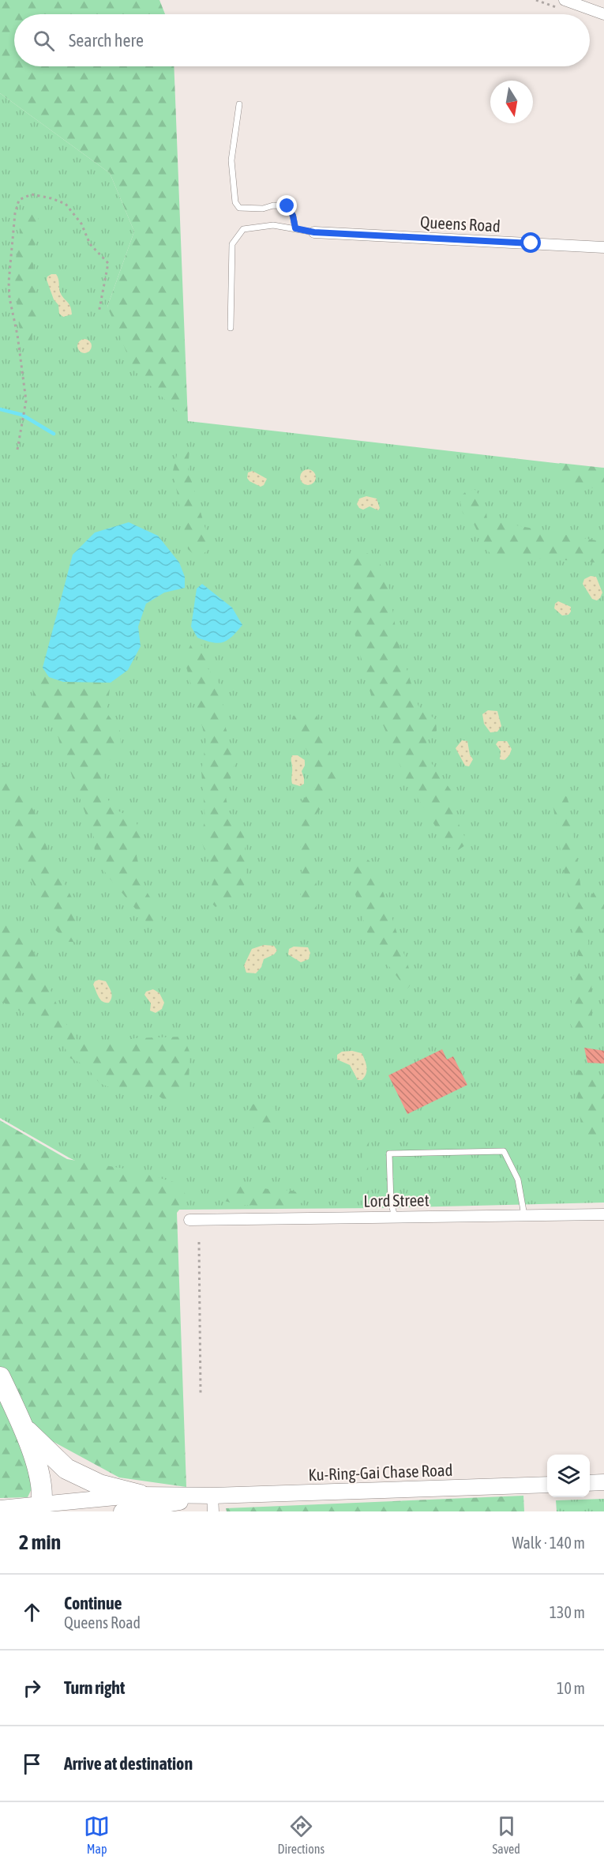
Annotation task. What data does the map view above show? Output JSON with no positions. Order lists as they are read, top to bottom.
{
  "streets": {
    "main road": ["Ku-Ring-Gai Chase Road"],
    "street": ["Queens Road", "Lord Street"]
  },
  "north": "bottom",
  "page": {
    "search": "Search here",
    "heading": ["2 min", "Walk · 140 m"],
    "list": [
      ["Continue", "Queens Road", "130 m"],
      ["Turn right", "10 m"],
      "Arrive at destination"
    ],
    "nav": ["Map", "Directions", "Saved"]
  }
}
